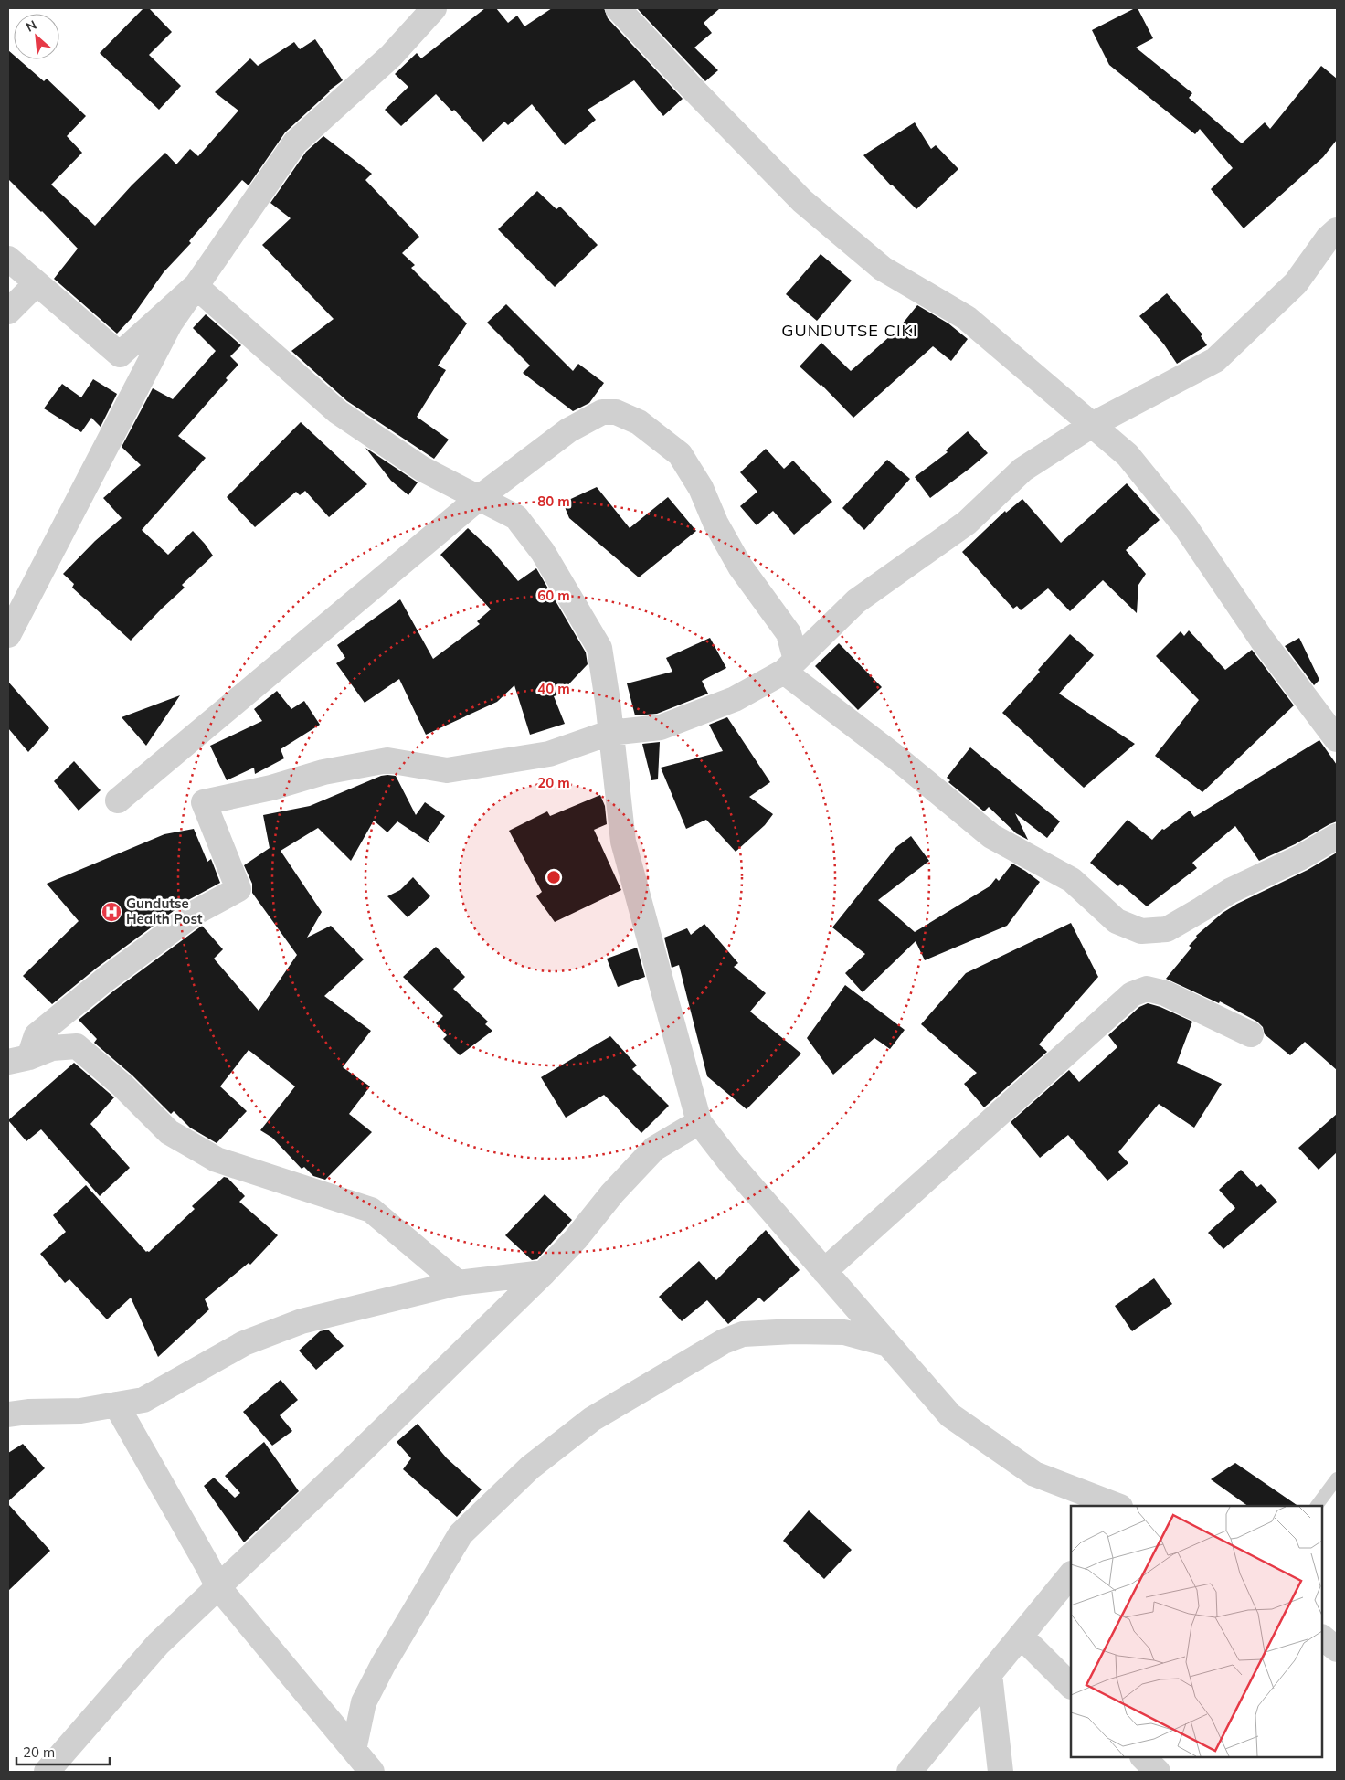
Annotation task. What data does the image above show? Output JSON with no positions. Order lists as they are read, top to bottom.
{
  "districts": ["GUNDUTSE CIKI"],
  "places": {
    "hospital": ["Gundutse Health Post"]
  },
  "scale_bar": "20 m",
  "north": "top left",
  "rings": [
    "80 m",
    "60 m",
    "40 m",
    "20 m"
  ]
}
